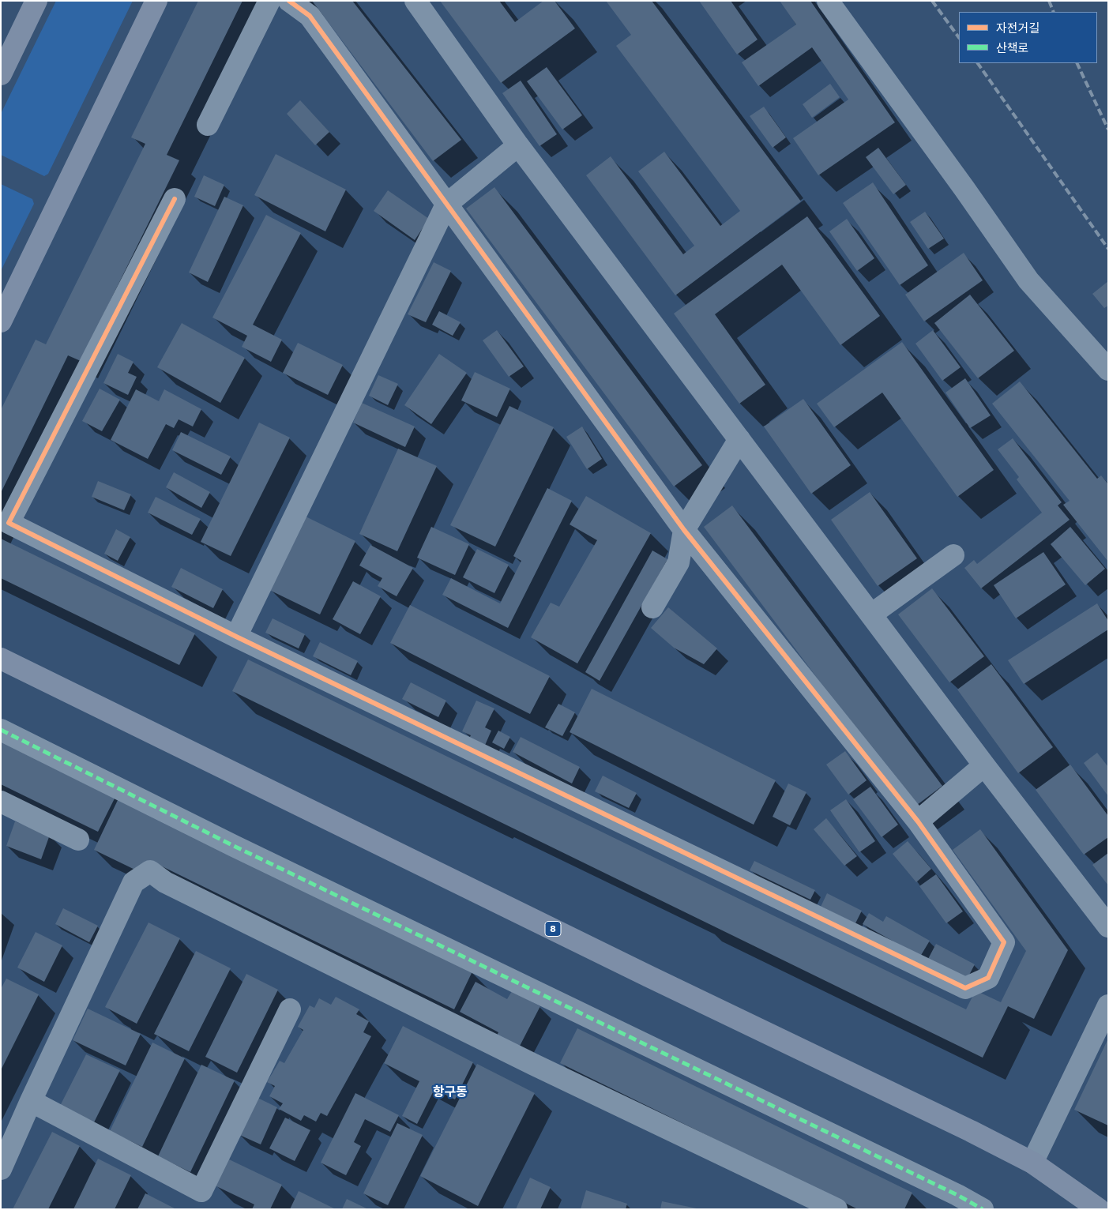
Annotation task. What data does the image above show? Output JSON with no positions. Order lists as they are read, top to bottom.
{
  "streets": {
    "main road": ["8"]
  },
  "districts": ["항구동"],
  "legend": ["자전거길", "산책로"]
}
